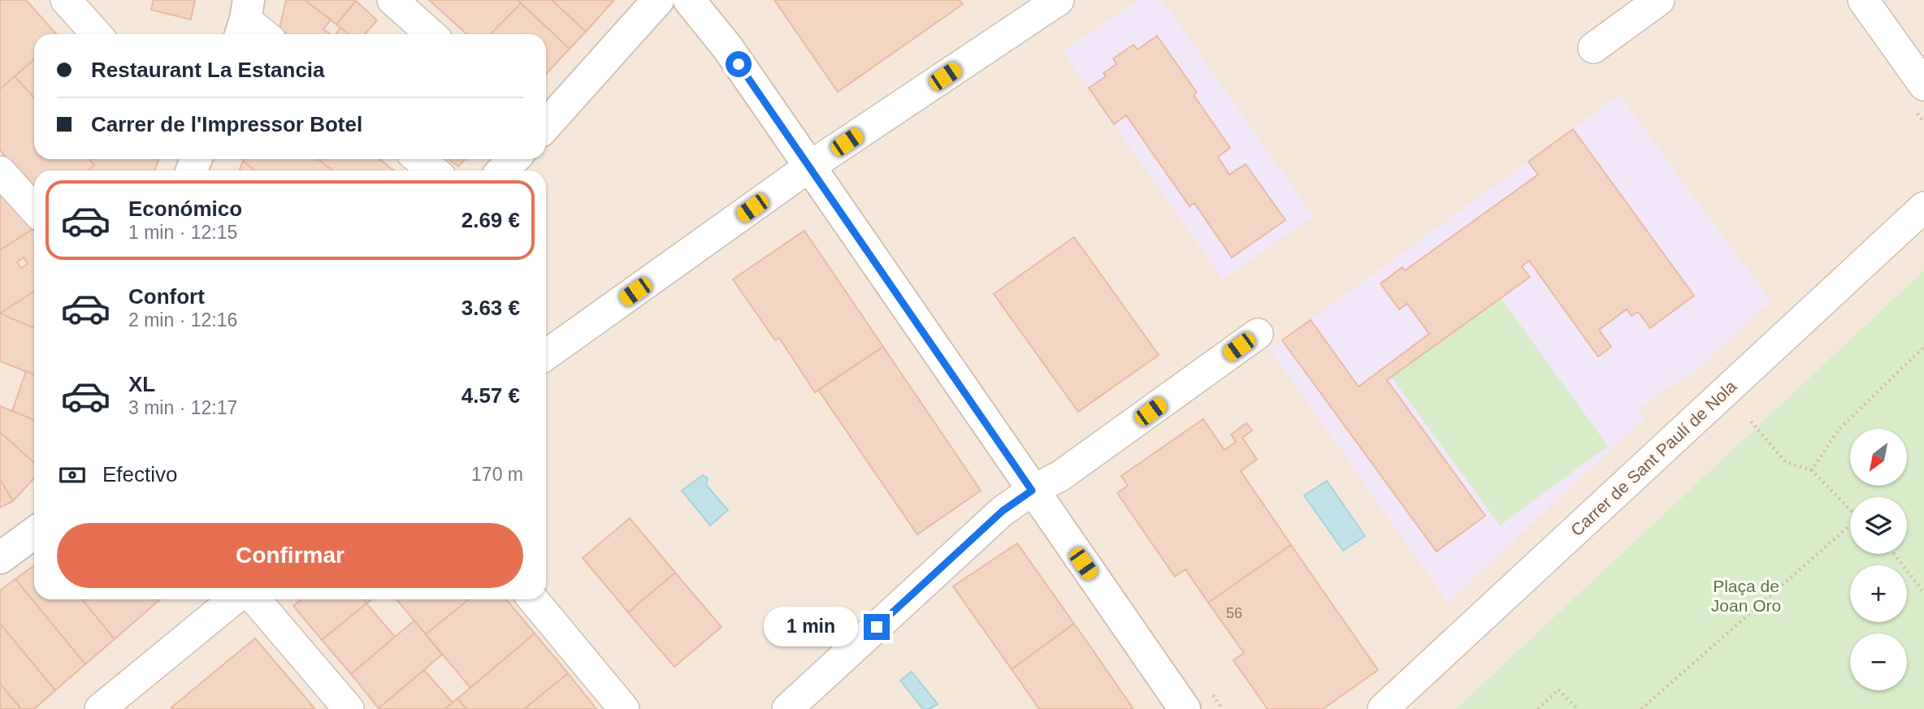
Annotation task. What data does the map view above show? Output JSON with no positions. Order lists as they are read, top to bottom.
{
  "streets": {
    "street": ["Carrer de Sant Paulí de Nola"]
  },
  "parks": ["Plaça de Joan Oro"],
  "house_numbers": ["56"],
  "north": "bottom left",
  "page": {
    "banner": ["Restaurant La Estancia", "Carrer de l'Impressor Botel"],
    "list": [
      {
        "name": "Económico",
        "note": "1 min · 12:15",
        "value": "2.69 €"
      },
      {
        "name": "Confort",
        "note": "2 min · 12:16",
        "value": "3.63 €"
      },
      {
        "name": "XL",
        "note": "3 min · 12:17",
        "value": "4.57 €"
      }
    ],
    "map_buttons": ["+", "−"],
    "pay": ["Efectivo", "170 m"],
    "buttons": "Confirmar",
    "bubble": "1 min"
  }
}
